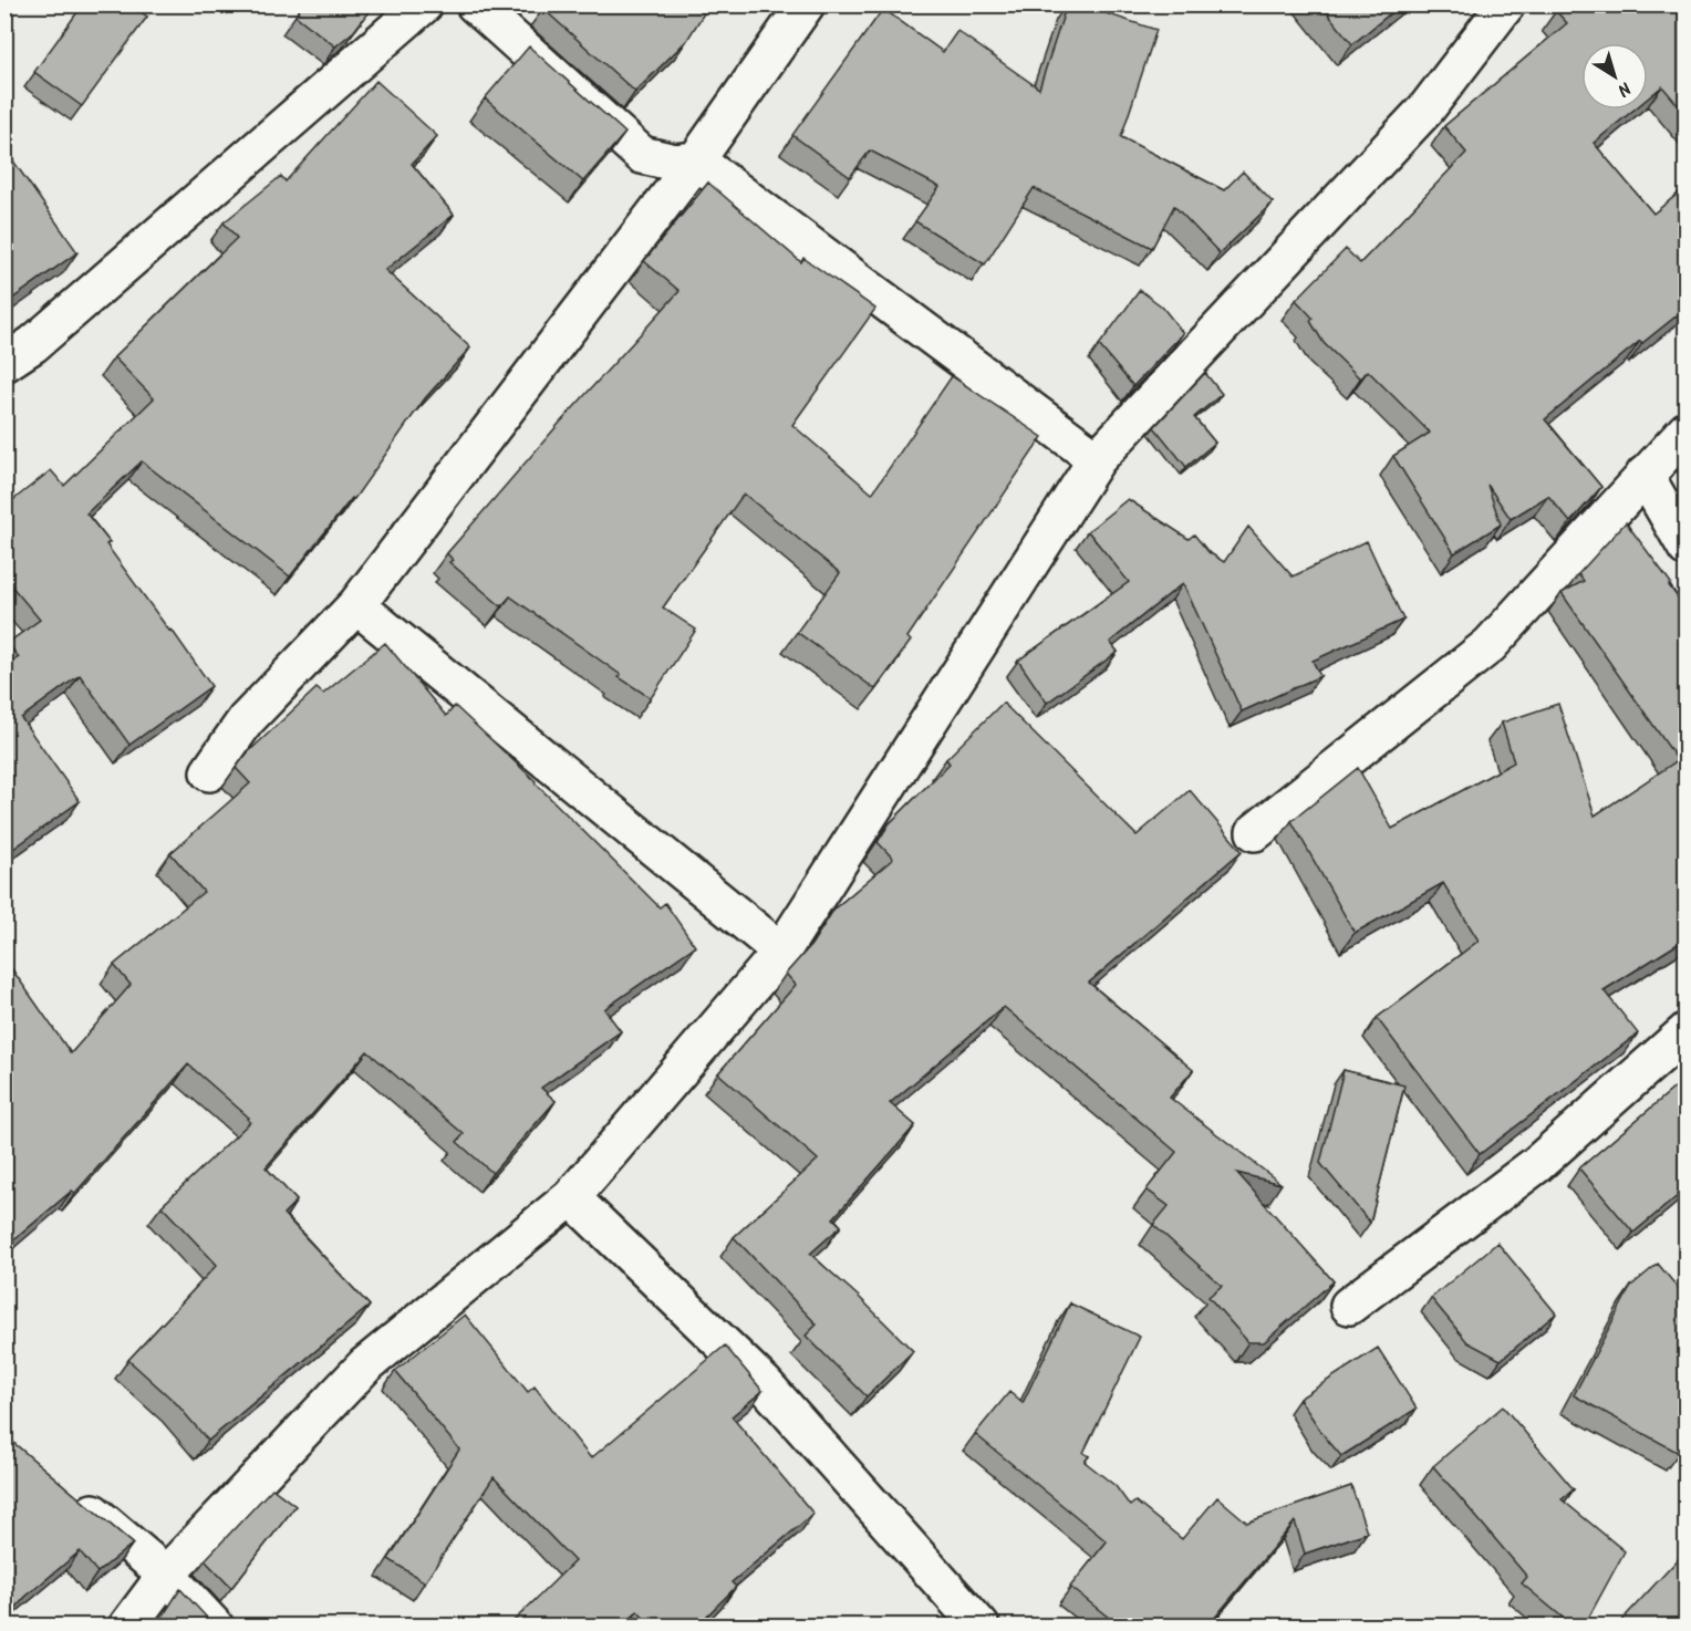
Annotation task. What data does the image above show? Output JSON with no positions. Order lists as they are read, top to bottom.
{
  "north": "bottom right"
}
